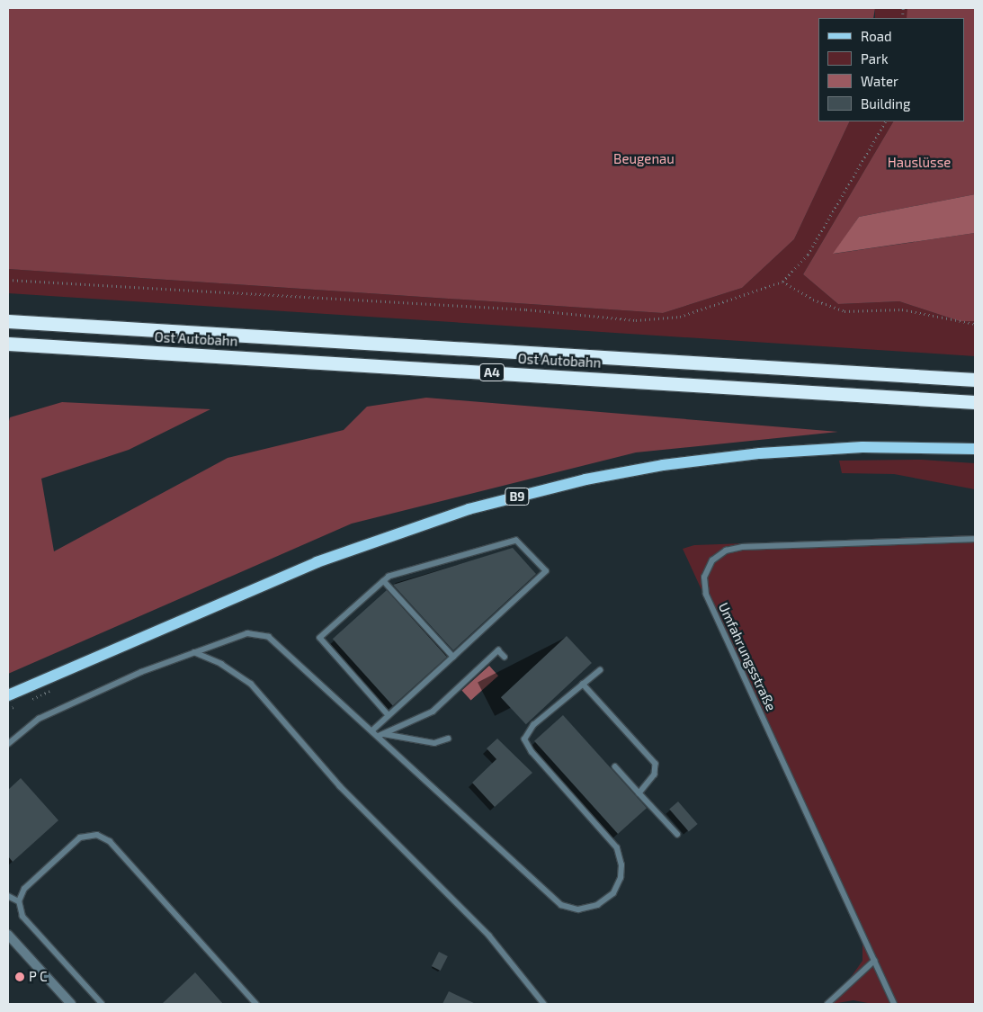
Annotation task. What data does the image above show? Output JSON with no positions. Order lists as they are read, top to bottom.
{
  "streets": {
    "highway": ["Ost Autobahn", "A4"],
    "main road": ["B9"],
    "lane": ["Umfahrungsstraße"]
  },
  "parks": ["Beugenau", "Hauslüsse"],
  "places": ["P C"],
  "legend": [
    "Road",
    "Park",
    "Water",
    "Building"
  ]
}
